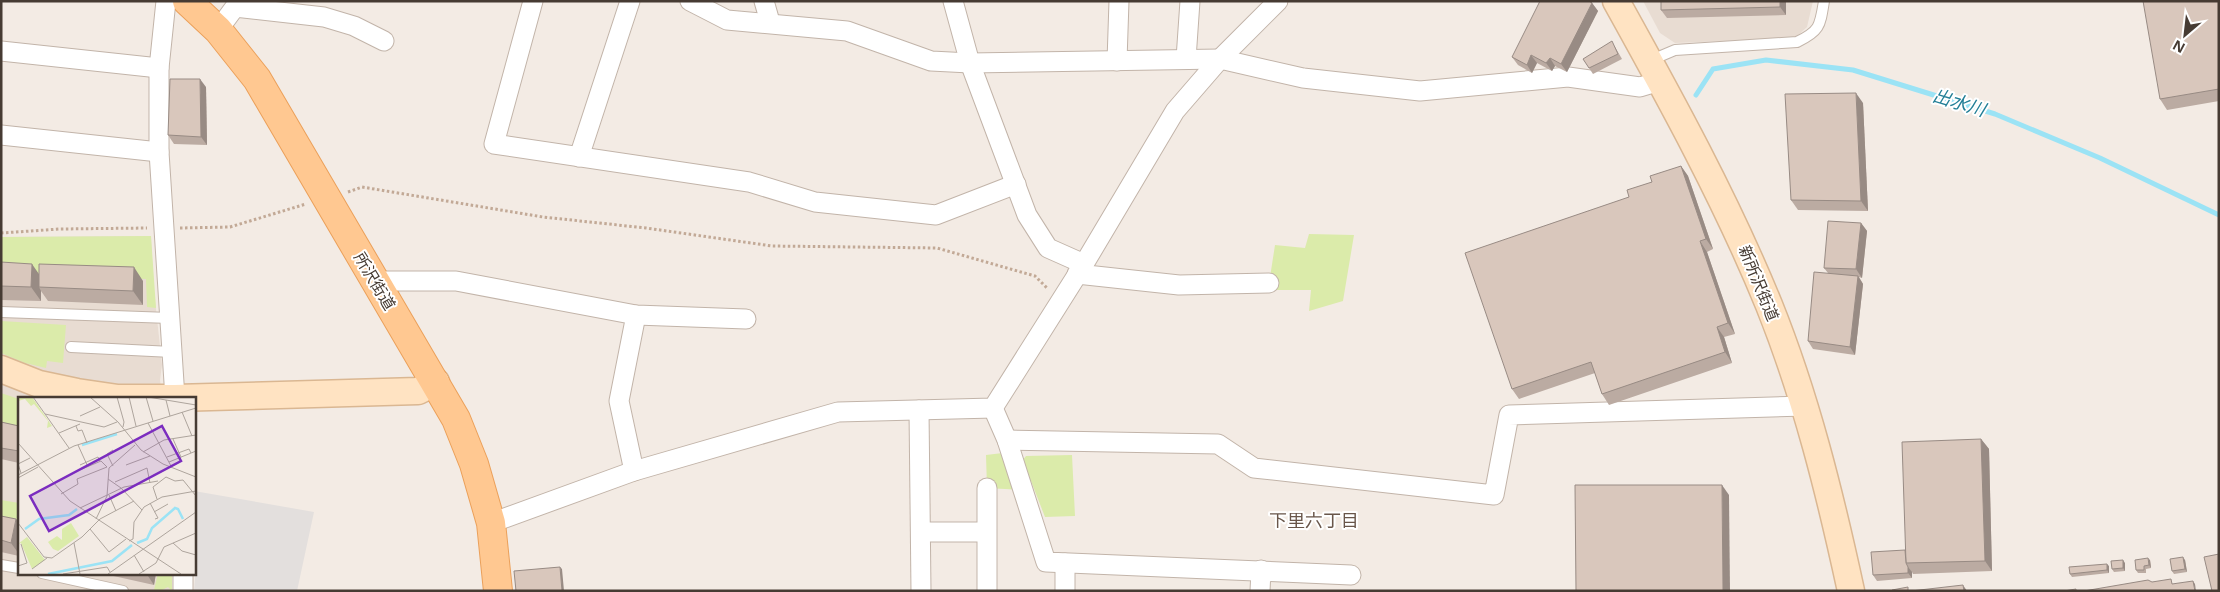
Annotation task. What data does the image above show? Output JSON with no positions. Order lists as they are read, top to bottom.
{
  "streets": {
    "main road": ["所沢街道"],
    "street": ["新所沢街道"]
  },
  "districts": ["下里六丁目"],
  "water": ["出水川"],
  "north": "bottom left"
}
